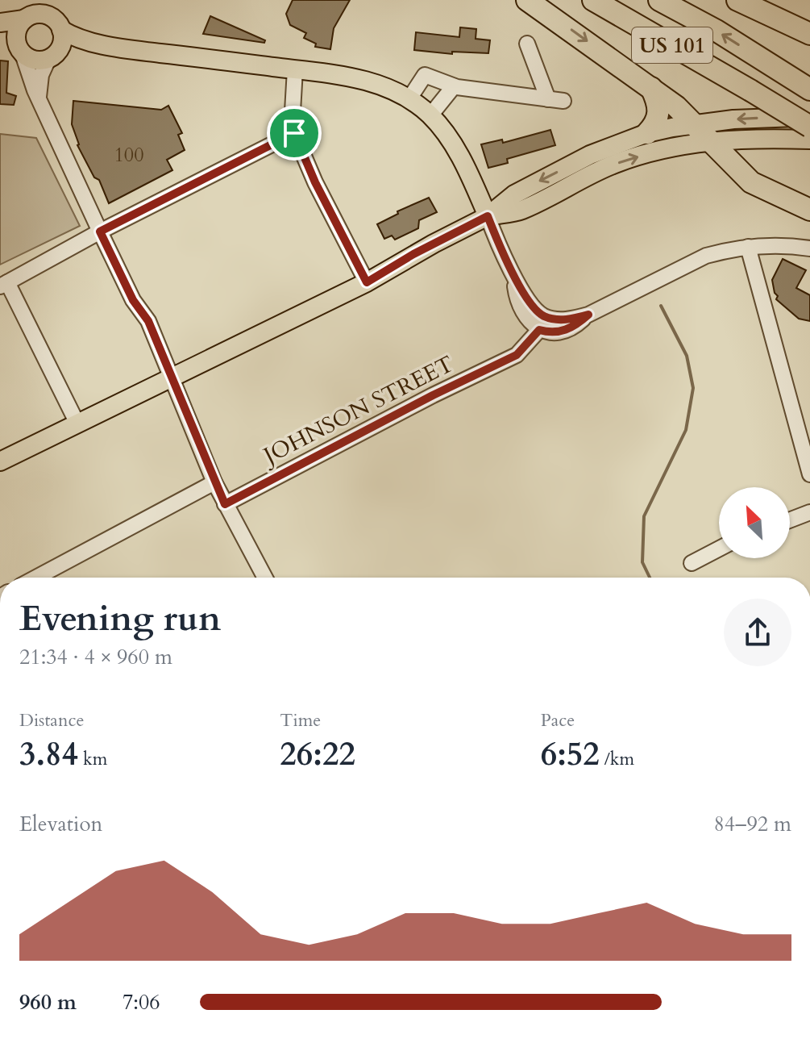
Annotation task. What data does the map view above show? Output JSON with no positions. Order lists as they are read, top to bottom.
{
  "streets": {
    "highway": ["US 101"],
    "street": ["JOHNSON STREET"]
  },
  "house_numbers": ["100"],
  "north": "top left",
  "page": {
    "heading": ["Evening run", "21:34 · 4 × 960 m"],
    "stats": [
      ["Distance", "3.84 km"],
      ["Time", "26:22"],
      ["Pace", "6:52 /km"]
    ],
    "chart": ["Elevation", "84–92 m"],
    "list": [
      {
        "name": "960 m",
        "note": "7:06"
      }
    ]
  }
}
